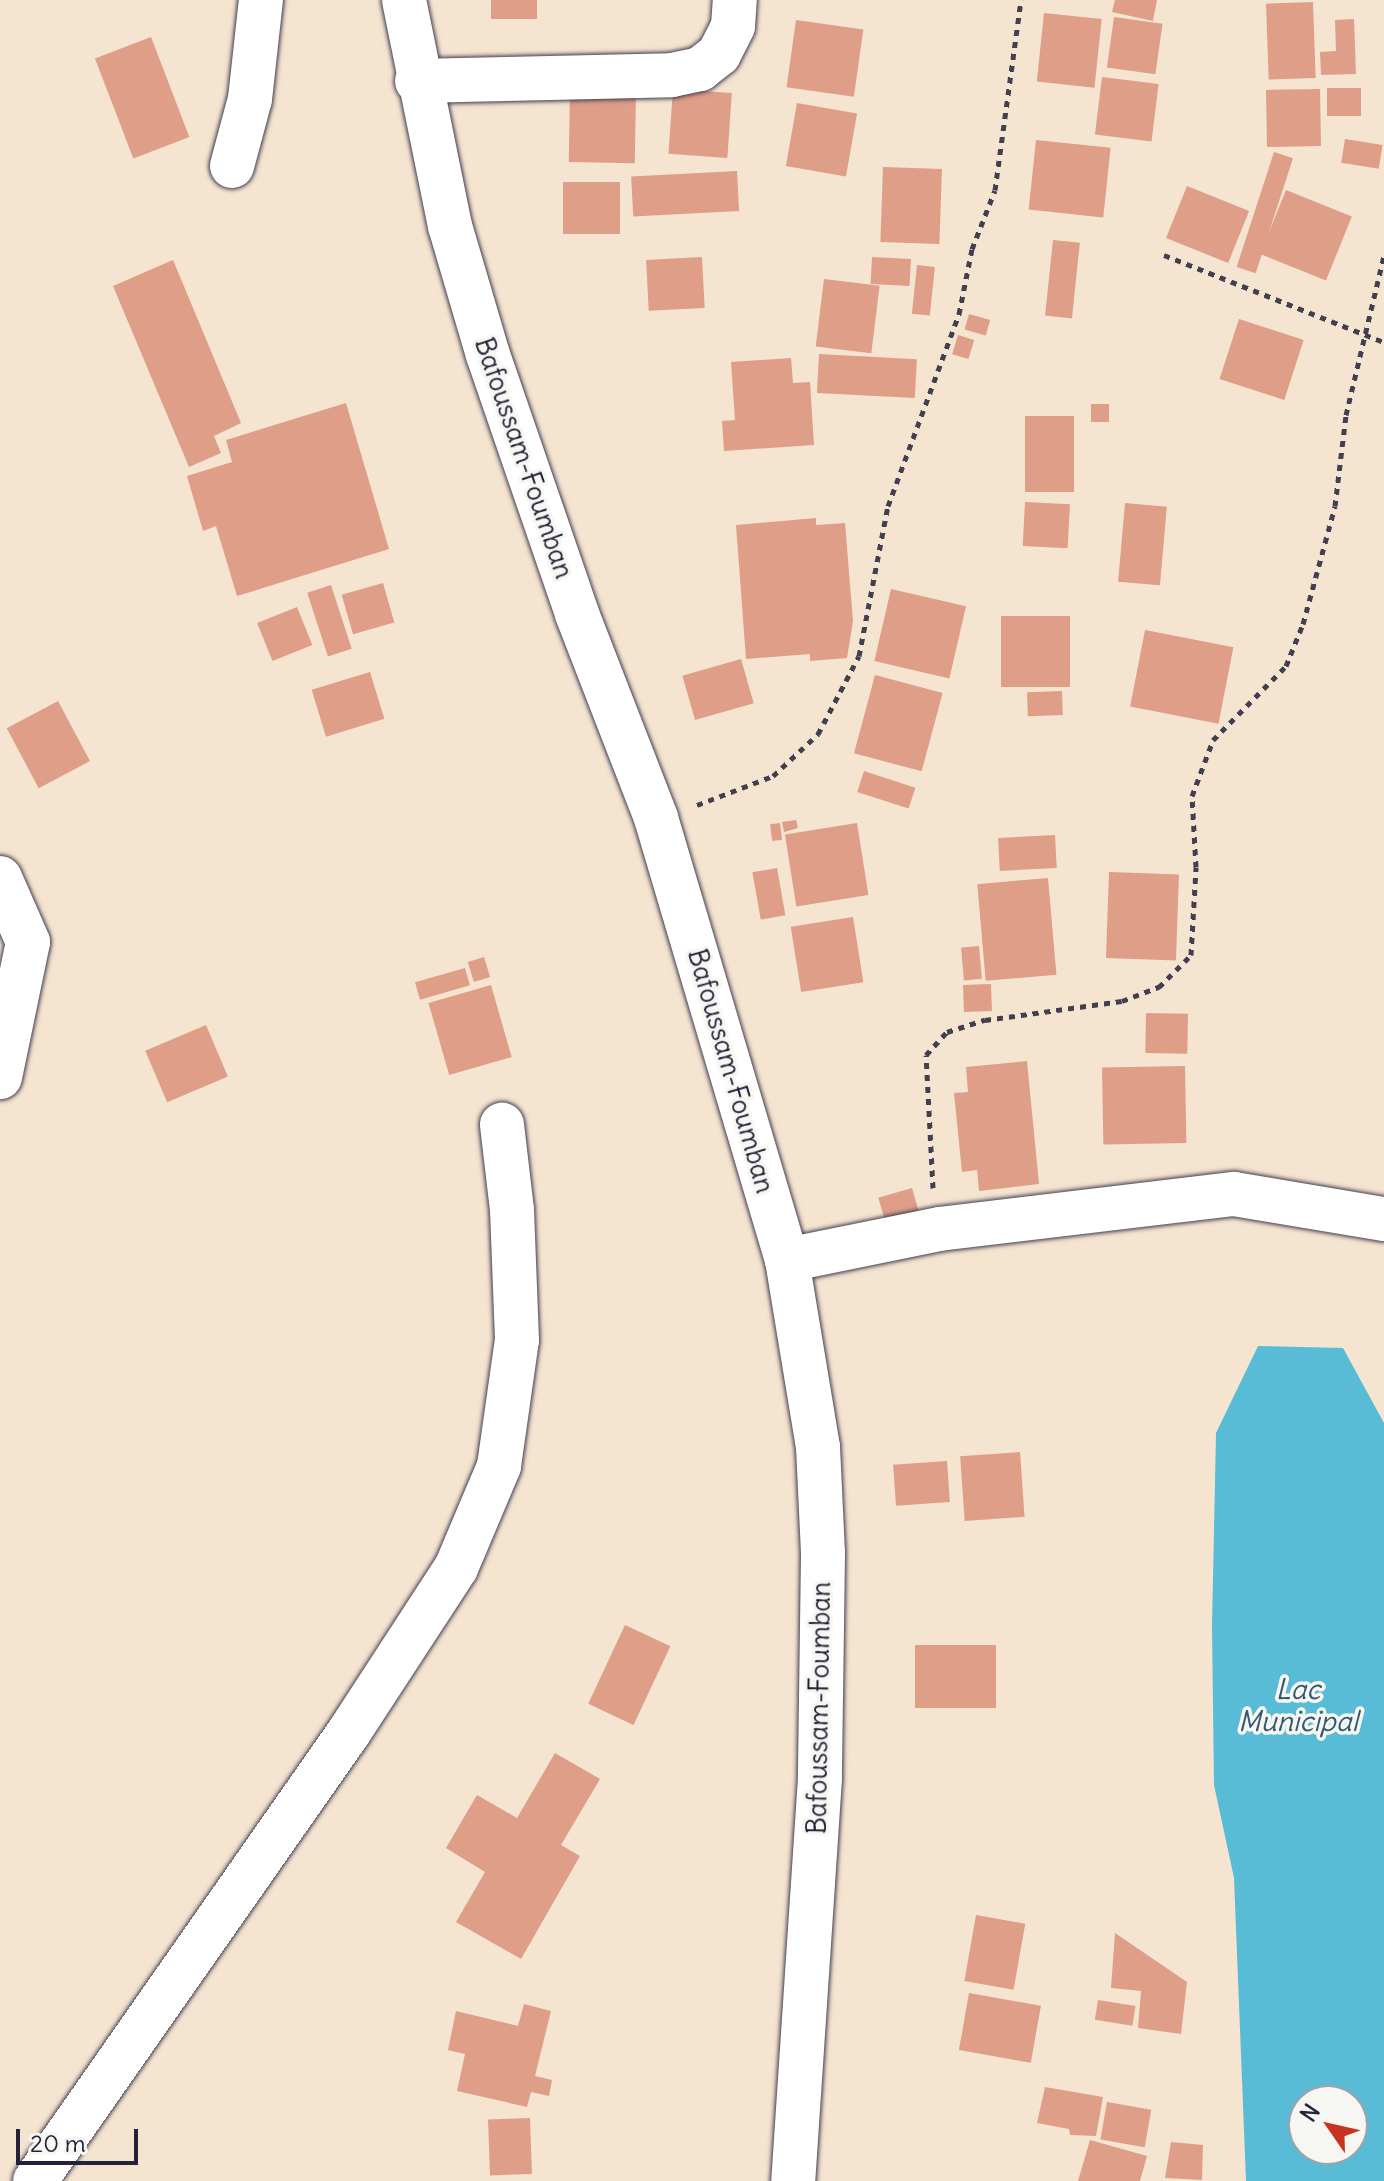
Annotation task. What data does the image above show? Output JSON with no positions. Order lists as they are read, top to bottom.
{
  "streets": {
    "main road": ["Bafoussam-Foumban"]
  },
  "water": ["Lac Municipal"],
  "scale_bar": "20 m",
  "north": "top left"
}
